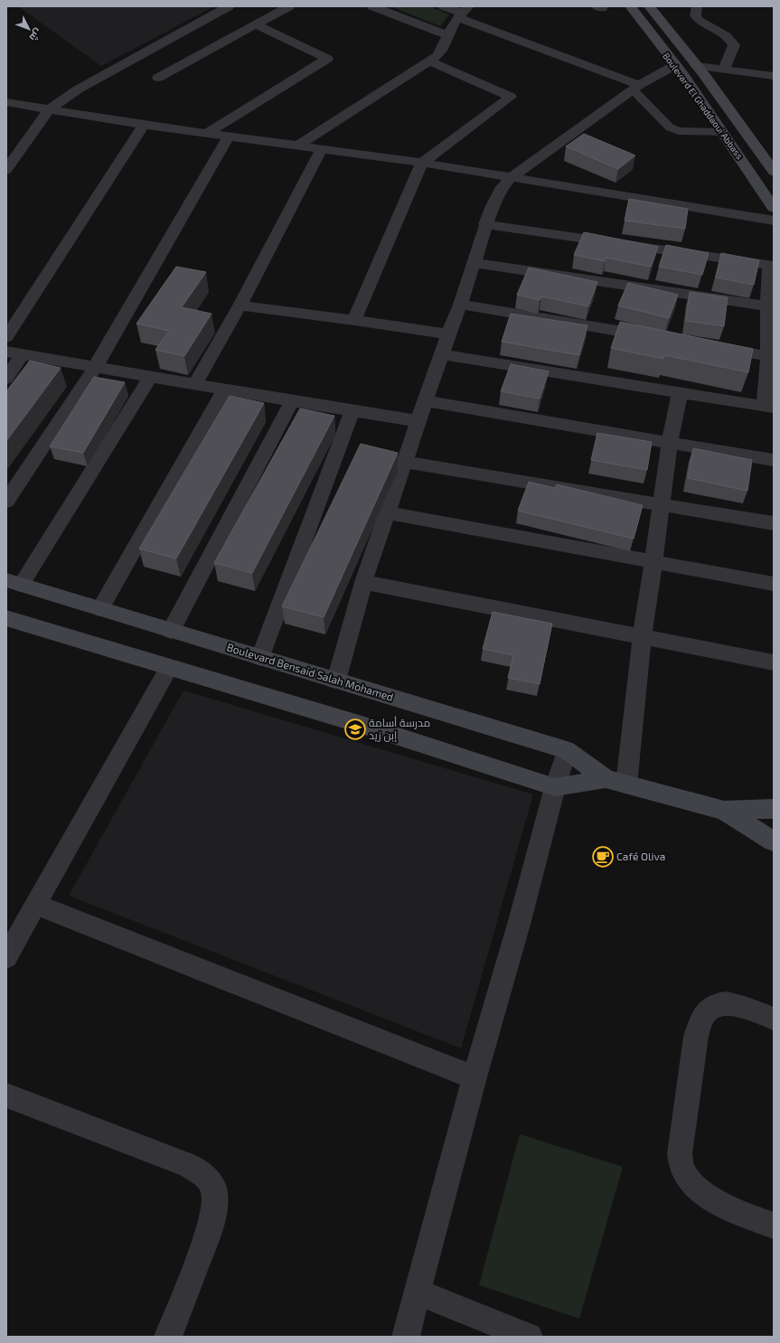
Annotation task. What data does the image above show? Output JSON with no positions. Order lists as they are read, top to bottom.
{
  "streets": {
    "street": ["Boulevard El Ghaddaoui Abbass", "Boulevard Bensaid Salah Mohamed"]
  },
  "places": {
    "school or university": ["مدرسة أسامة إبن زيد"],
    "cafe": ["Café Oliva"]
  },
  "north": "bottom right"
}
